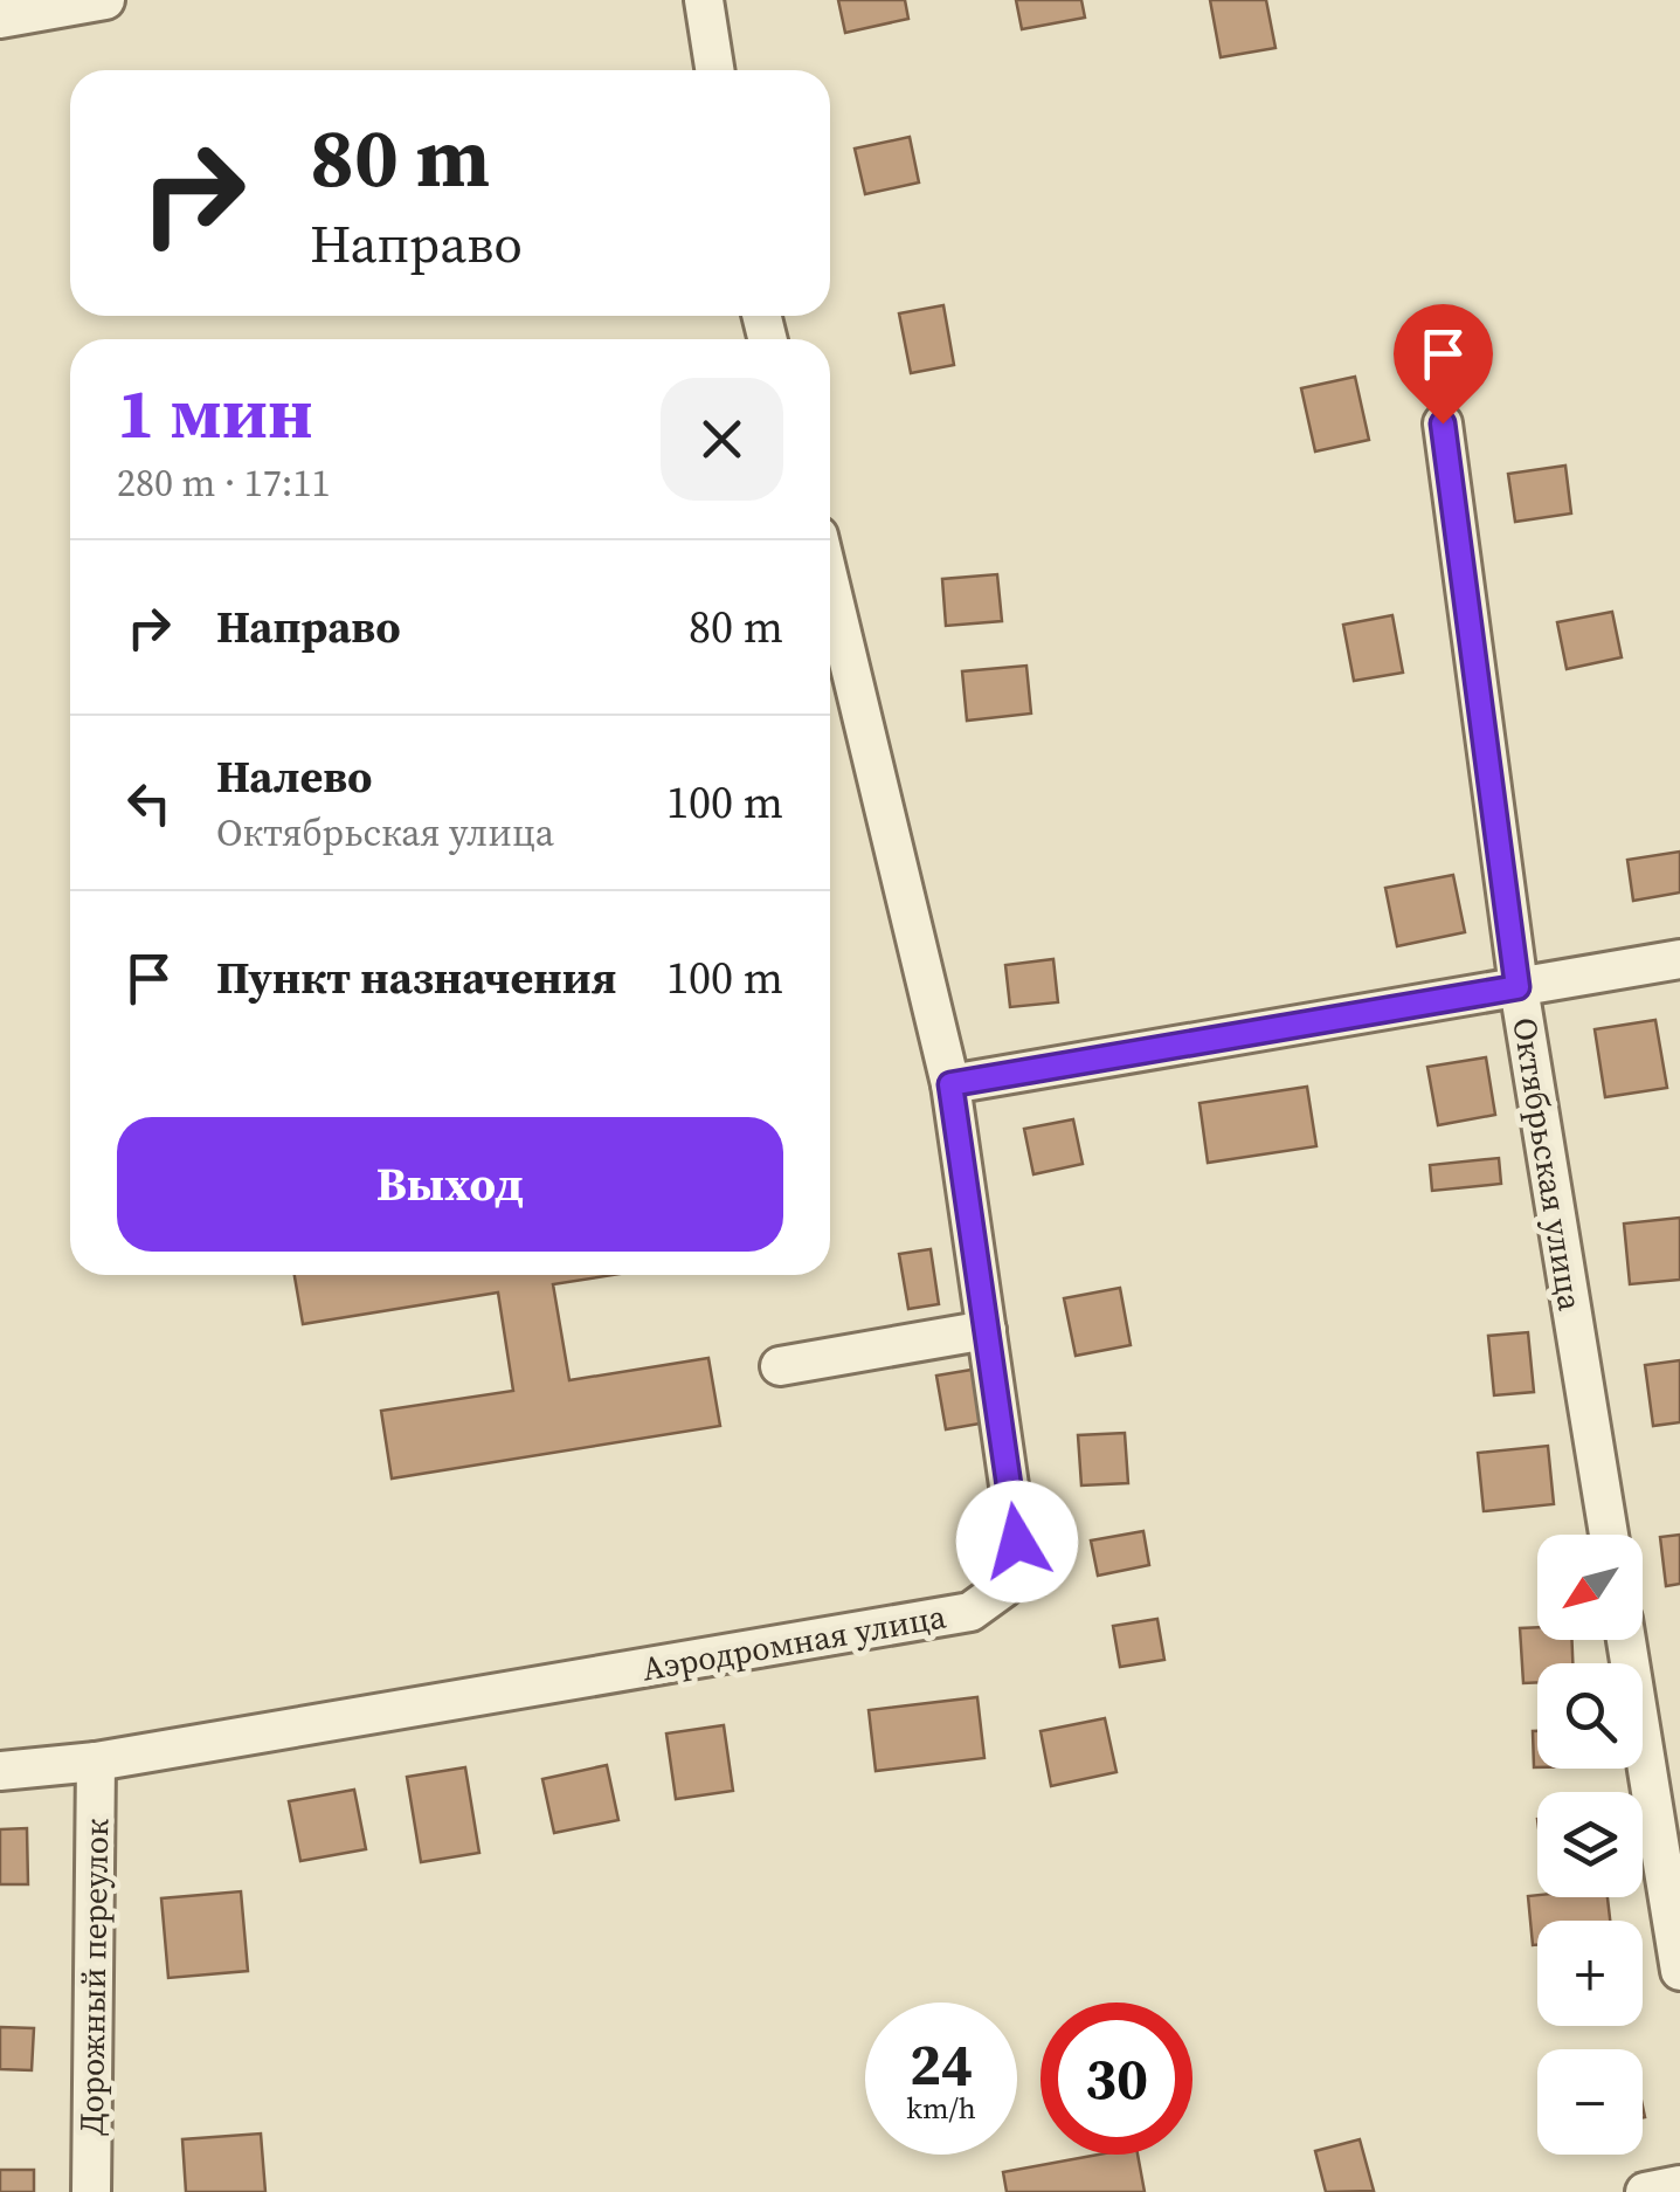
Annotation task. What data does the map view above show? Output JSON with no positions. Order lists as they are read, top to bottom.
{
  "streets": {
    "street": ["Октябрьская улица", "Аэродромная улица", "Дорожный переулок"]
  },
  "crossings": [
    ["Аэродромная улица", "Дорожный переулок"]
  ],
  "north": "bottom left",
  "page": {
    "turn": ["80 m", "Направо"],
    "heading": ["1 мин", "280 m · 17:11"],
    "list": [
      {
        "name": "Направо",
        "value": "80 m"
      },
      {
        "name": "Налево",
        "note": "Октябрьская улица",
        "value": "100 m"
      },
      {
        "name": "Пункт назначения",
        "value": "100 m"
      }
    ],
    "buttons": "Выход",
    "map_buttons": ["+", "−"],
    "speed": "24 km/h",
    "limit": "30"
  }
}
